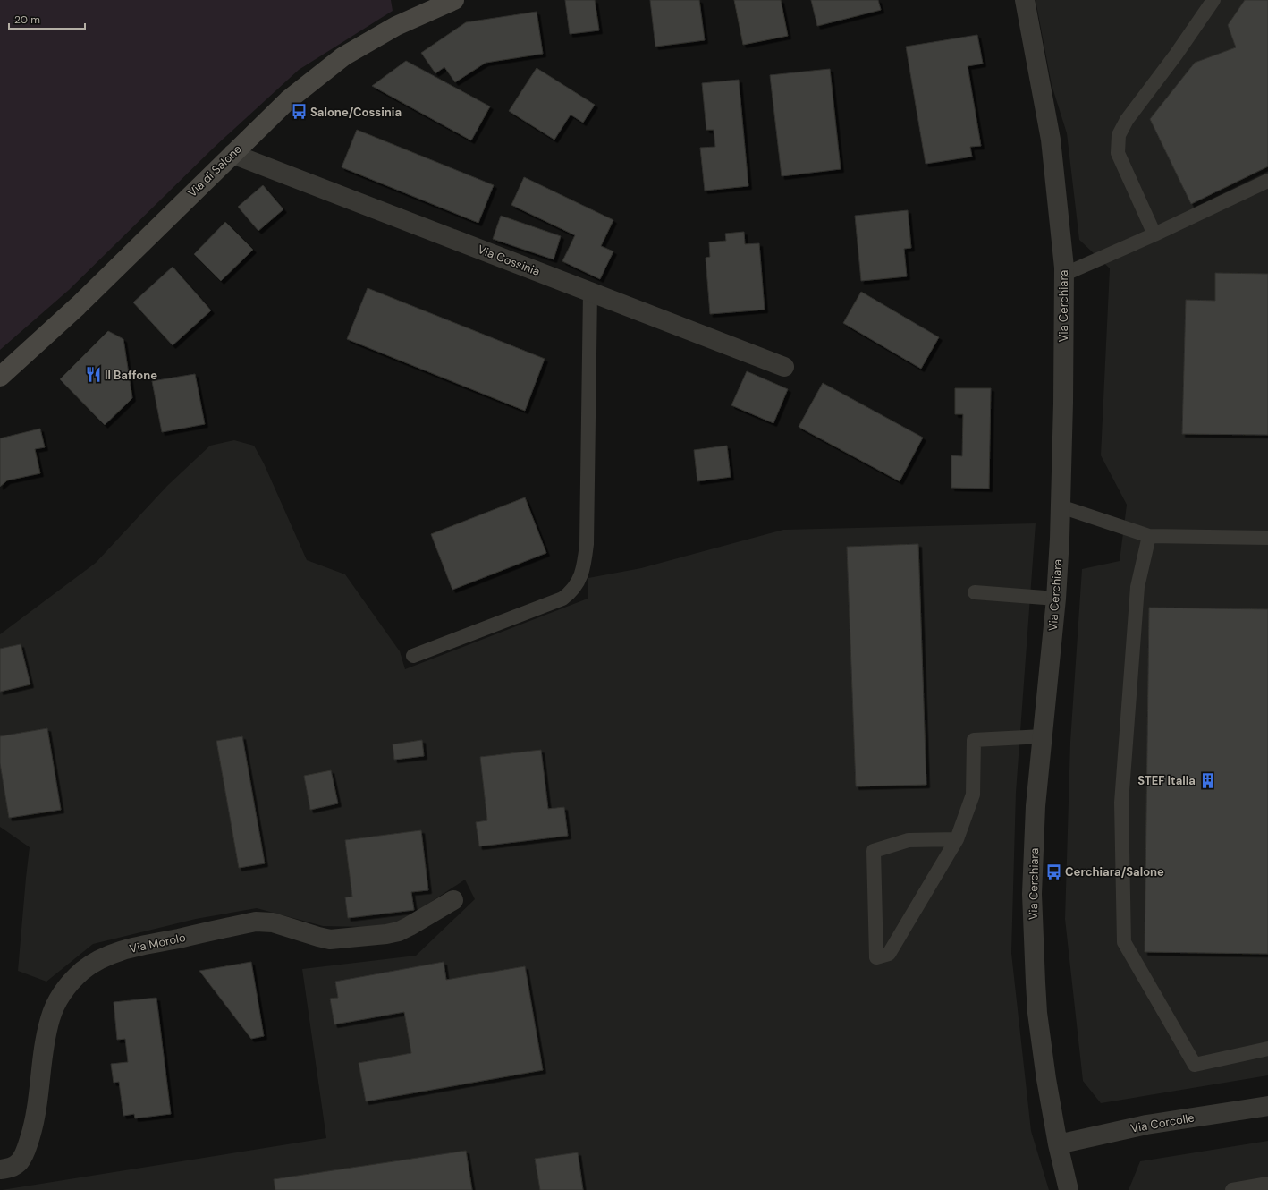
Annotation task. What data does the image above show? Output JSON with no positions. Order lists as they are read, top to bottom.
{
  "streets": {
    "street": [
      "Via di Salone",
      "Via Cossinia",
      "Via Cerchiara",
      "Via Morolo",
      "Via Corcolle"
    ]
  },
  "crossings": [
    ["Via di Salone", "Via Cossinia"],
    ["Via Cerchiara", "Via Corcolle"]
  ],
  "places": {
    "bus stop": ["Salone/Cossinia", "Cerchiara/Salone"],
    "restaurant": ["Il Baffone"],
    "building": ["STEF Italia"]
  },
  "scale_bar": "20 m"
}
